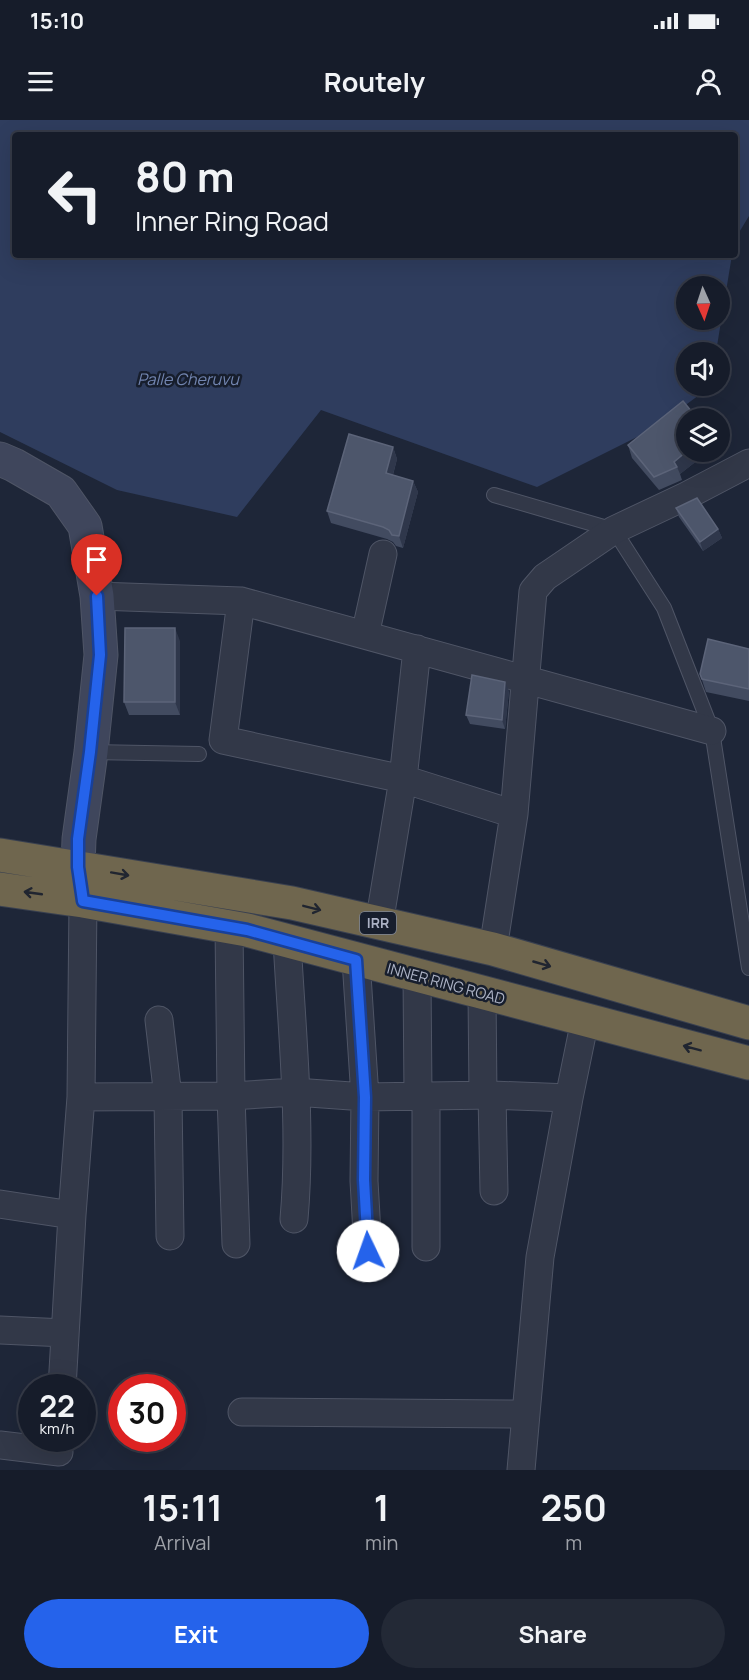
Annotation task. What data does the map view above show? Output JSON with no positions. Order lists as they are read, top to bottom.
{
  "streets": {
    "highway": ["IRR", "INNER RING ROAD"]
  },
  "water": ["Palle Cheruvu"],
  "north": "bottom",
  "page": {
    "status": "15:10",
    "header": "Routely",
    "turn": ["80 m", "Inner Ring Road"],
    "speed": "22 km/h",
    "limit": "30",
    "eta": [
      "15:11",
      "Arrival",
      "1",
      "min",
      "250",
      "m"
    ],
    "buttons": ["Exit", "Share"]
  }
}
